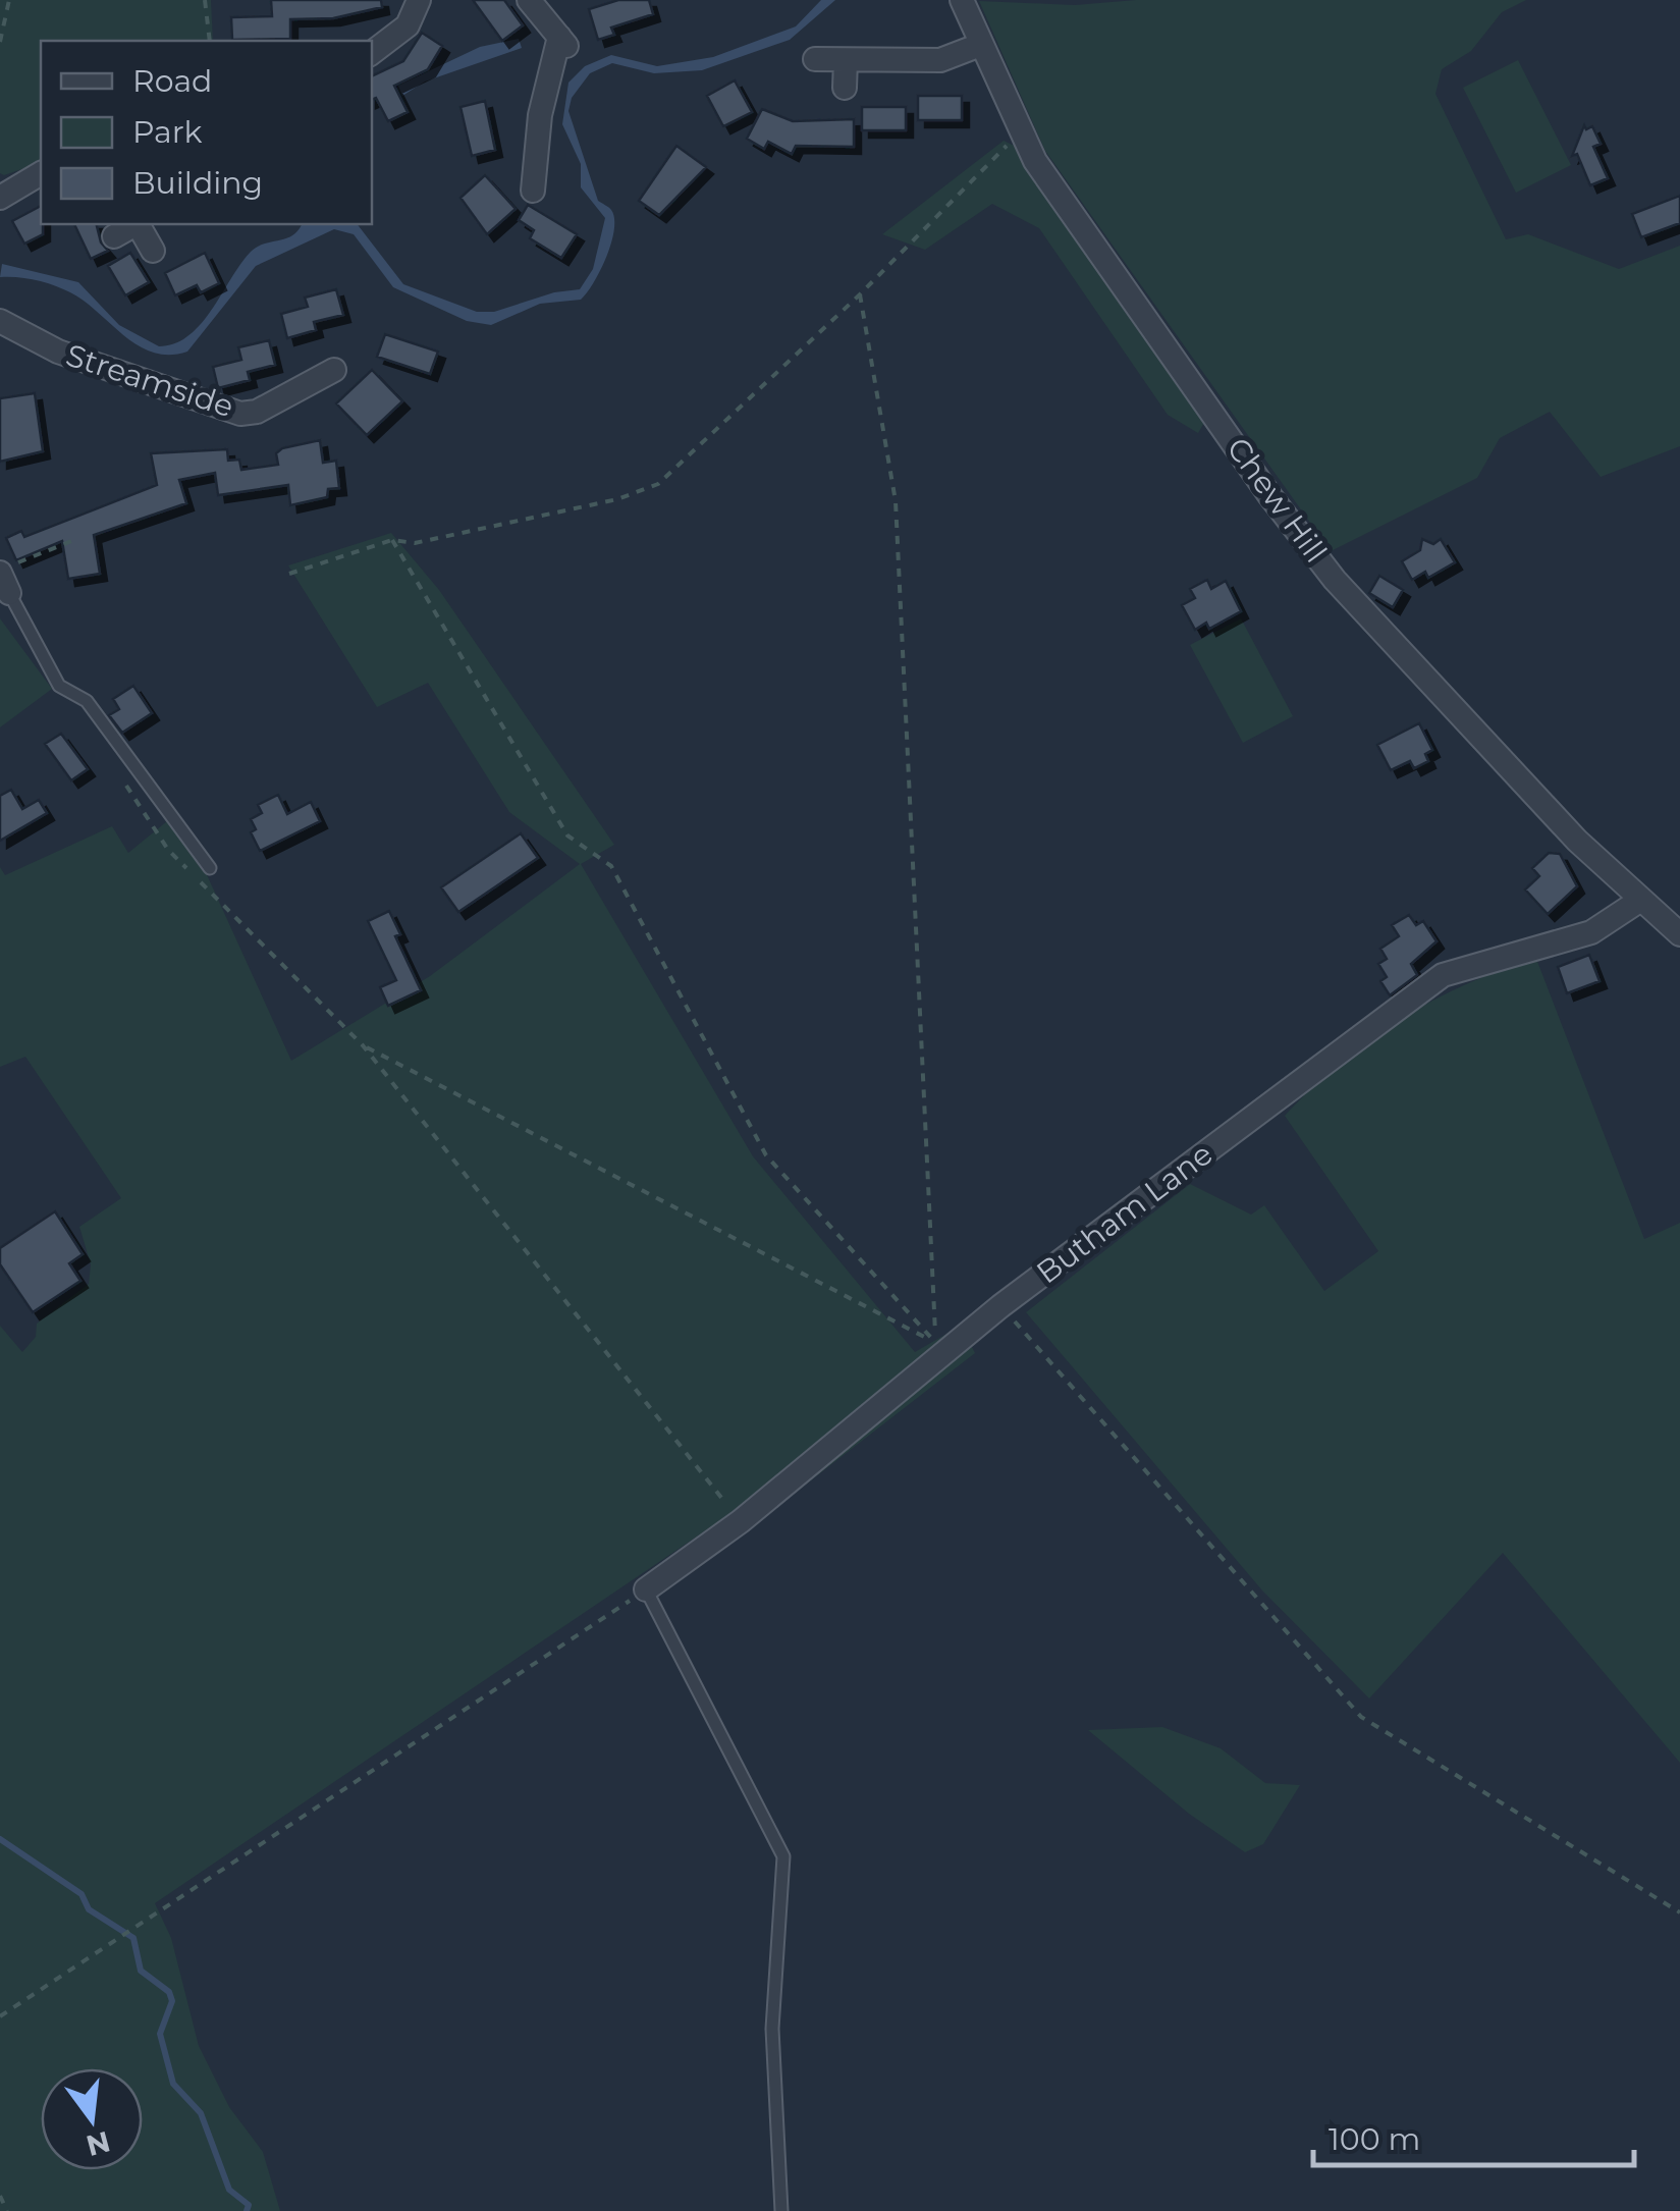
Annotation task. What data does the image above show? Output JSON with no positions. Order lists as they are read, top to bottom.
{
  "streets": {
    "street": ["Streamside", "Chew Hill", "Butham Lane"]
  },
  "crossings": [
    ["Chew Hill", "Butham Lane"]
  ],
  "legend": ["Road", "Park", "Building"],
  "scale_bar": "100 m",
  "north": "bottom"
}
